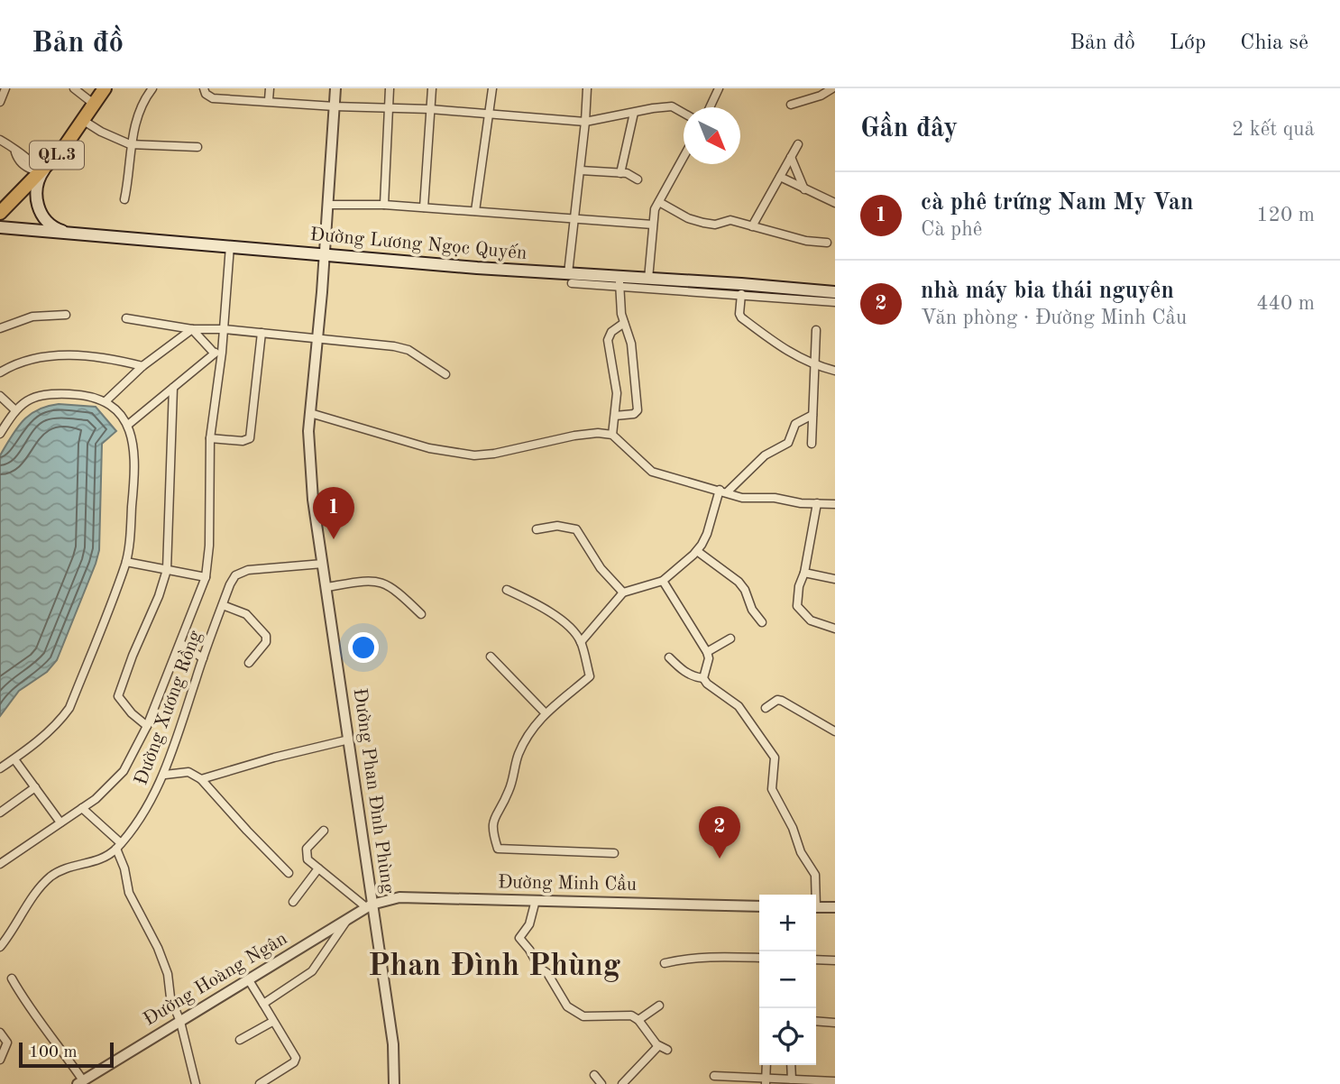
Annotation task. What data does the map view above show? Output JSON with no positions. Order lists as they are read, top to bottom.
{
  "streets": {
    "highway": ["QL.3"],
    "main road": ["Đường Lương Ngọc Quyến"],
    "street": [
      "Đường Xương Rồng",
      "Đường Phan Đình Phùng",
      "Đường Minh Cầu",
      "Đường Hoàng Ngân"
    ]
  },
  "crossings": [
    ["Đường Lương Ngọc Quyến", "Đường Phan Đình Phùng"],
    ["Đường Xương Rồng", "Đường Phan Đình Phùng"],
    ["Đường Phan Đình Phùng", "Đường Minh Cầu"],
    ["Đường Phan Đình Phùng", "Đường Hoàng Ngân"],
    ["Đường Minh Cầu", "Đường Hoàng Ngân"]
  ],
  "districts": ["Phan Đình Phùng"],
  "scale_bar": "100 m",
  "north": "bottom right",
  "page": {
    "header": "Bản đồ",
    "nav": ["Bản đồ", "Lớp", "Chia sẻ"],
    "heading": ["Gần đây", "2 kết quả"],
    "list": [
      {
        "mark": "1",
        "name": "cà phê trứng Nam My Van",
        "note": "Cà phê",
        "value": "120 m"
      },
      {
        "mark": "2",
        "name": "nhà máy bia thái nguyên",
        "note": "Văn phòng · Đường Minh Cầu",
        "value": "440 m"
      }
    ],
    "pins": ["1", "2"],
    "map_buttons": ["+", "−"],
    "scale": "100 m"
  }
}
